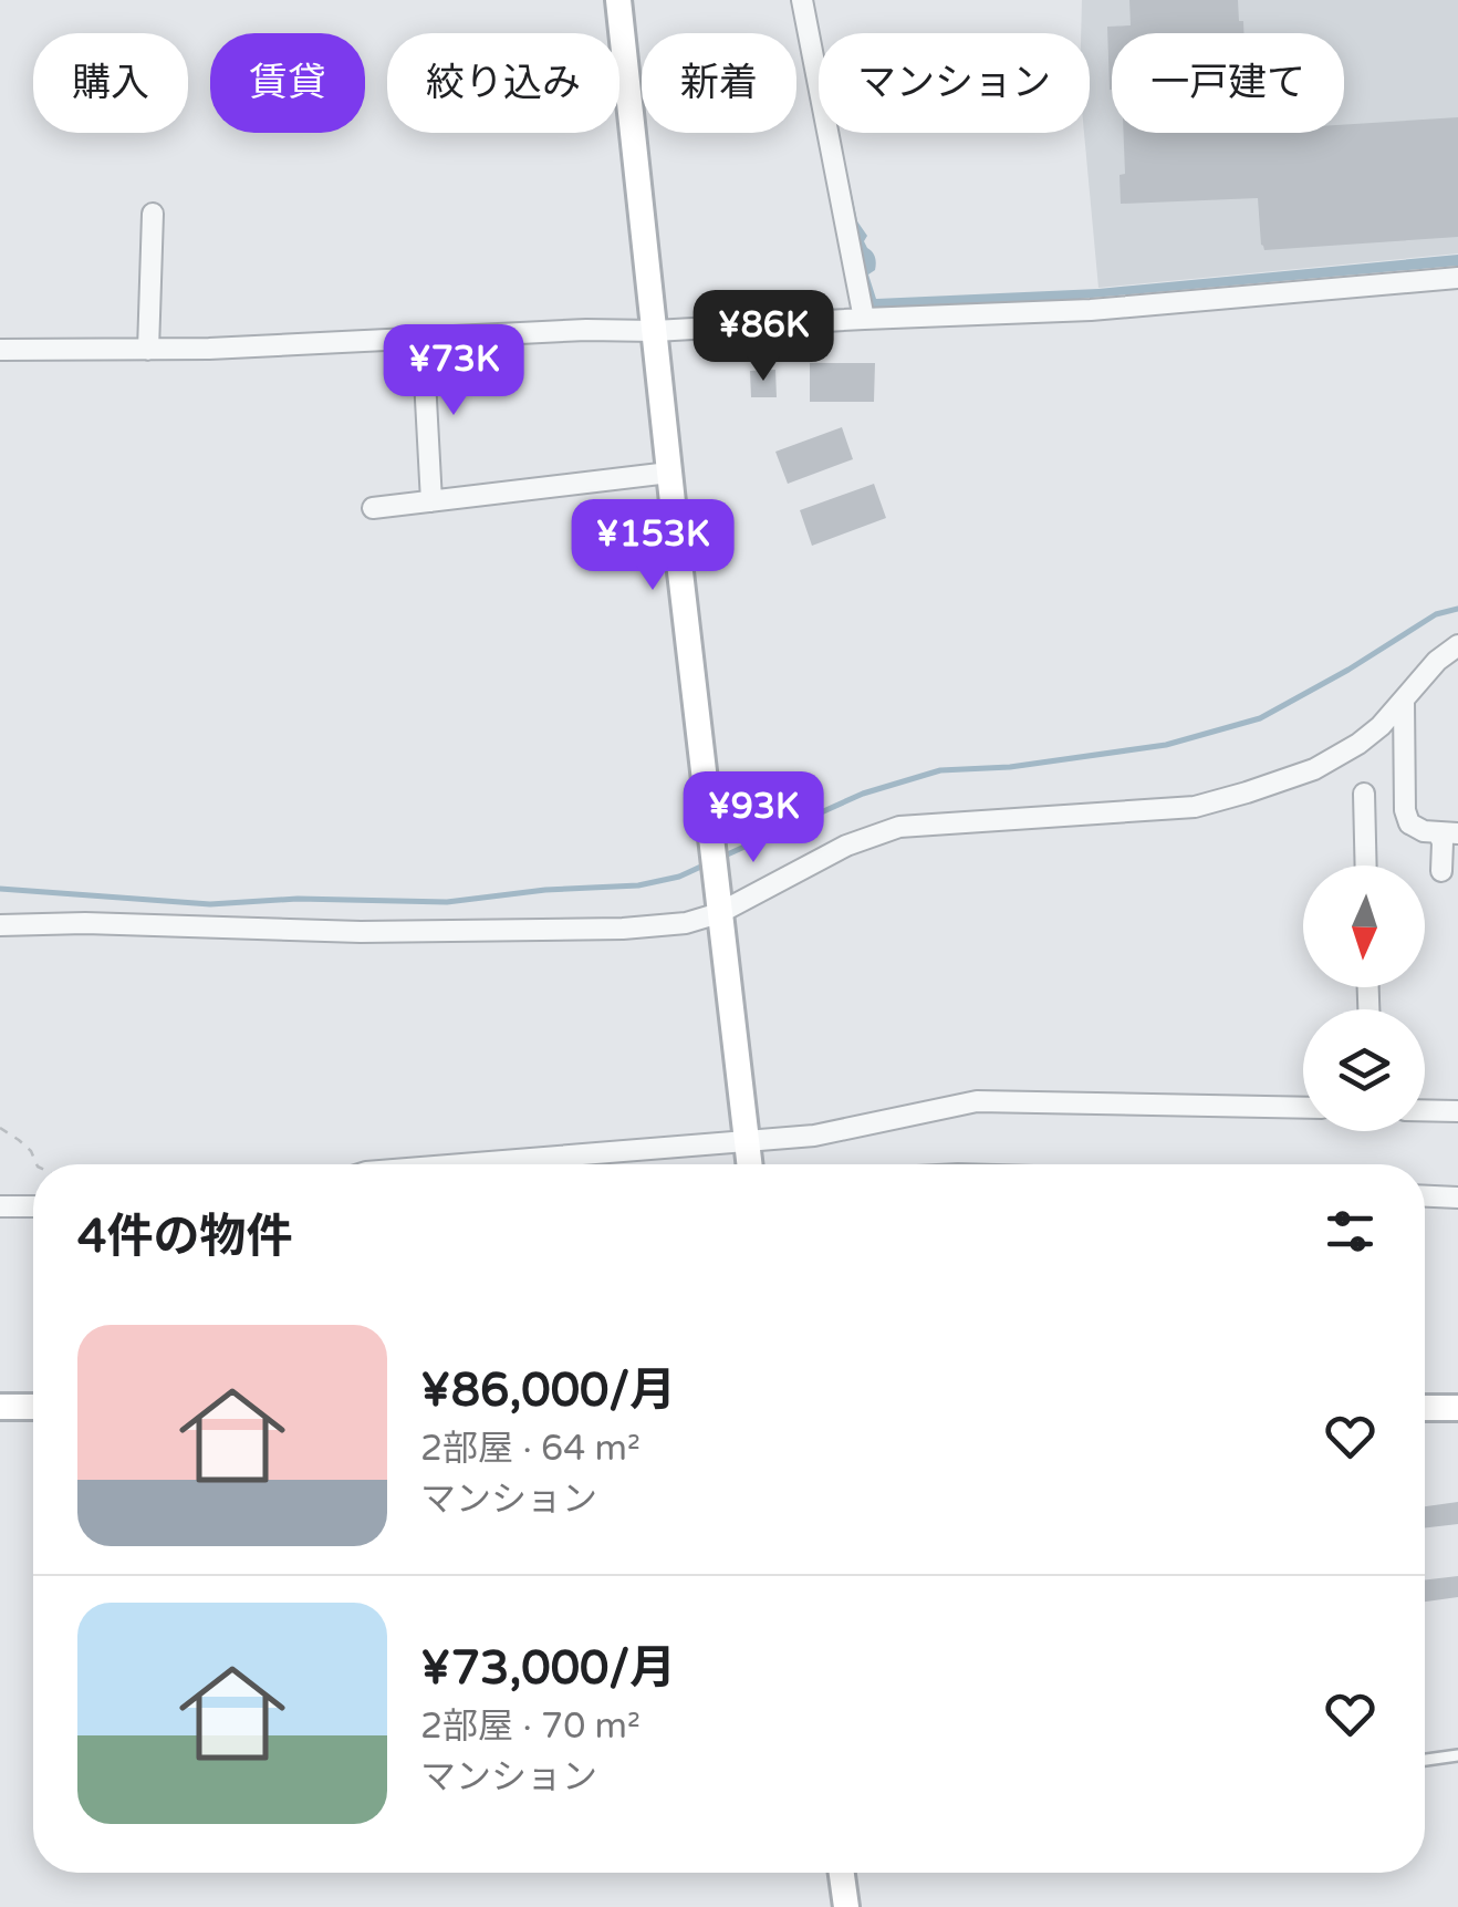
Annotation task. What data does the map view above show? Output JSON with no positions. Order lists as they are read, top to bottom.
{
  "north": "bottom",
  "page": {
    "chip": [
      "購入",
      "賃貸",
      "絞り込み",
      "新着",
      "マンション",
      "一戸建て"
    ],
    "price": [
      "¥86K",
      "¥73K",
      "¥153K",
      "¥93K"
    ],
    "heading": "4件の物件",
    "list": [
      {
        "name": "¥86,000/月",
        "note": "2部屋 · 64 m² · マンション"
      },
      {
        "name": "¥73,000/月",
        "note": "2部屋 · 70 m² · マンション"
      }
    ]
  }
}
